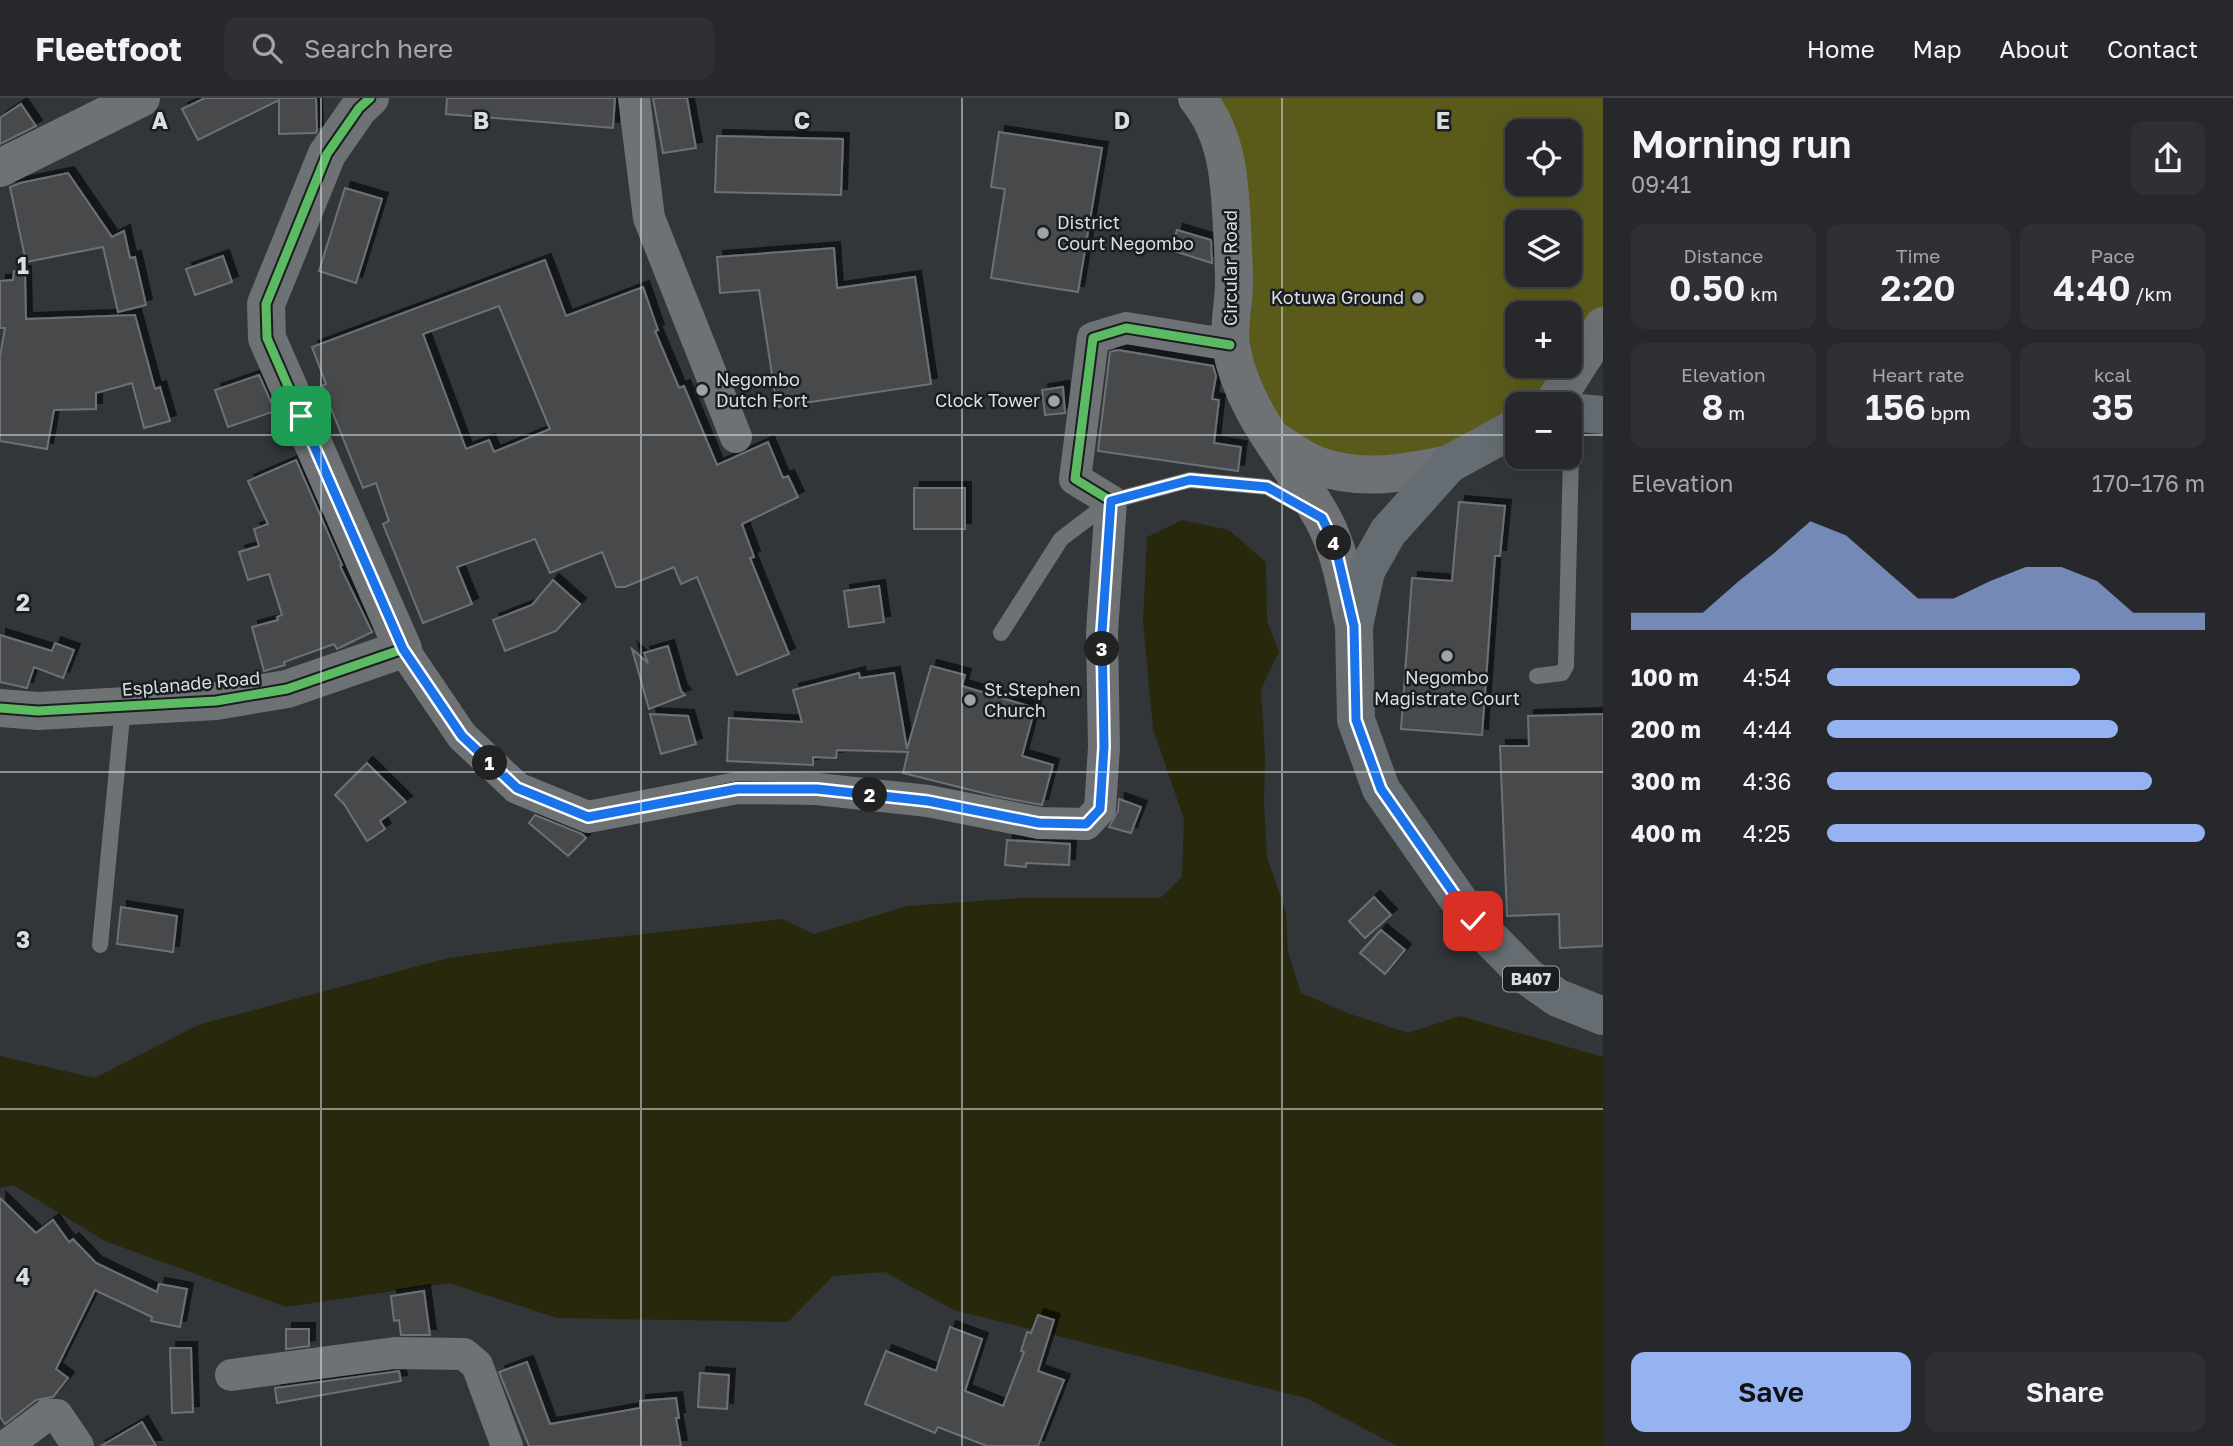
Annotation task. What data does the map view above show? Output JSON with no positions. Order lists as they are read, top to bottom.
{
  "streets": {
    "main road": ["B407"],
    "street": ["Circular Road", "Esplanade Road"]
  },
  "crossings": [
    ["Circular Road", "B407"]
  ],
  "places": [
    "District Court Negombo",
    "Kotuwa Ground",
    "Negombo Dutch Fort",
    "Clock Tower",
    "Negombo Magistrate Court",
    "St.Stephen Church"
  ],
  "page": {
    "header": "Fleetfoot",
    "search": "Search here",
    "nav": [
      "Home",
      "Map",
      "About",
      "Contact"
    ],
    "heading": ["Morning run", "09:41"],
    "map_buttons": ["+", "−"],
    "stats": [
      ["Distance", "0.50 km"],
      ["Time", "2:20"],
      ["Pace", "4:40 /km"],
      ["Elevation", "8 m"],
      ["Heart rate", "156 bpm"],
      ["kcal", "35"]
    ],
    "chart": ["Elevation", "170–176 m"],
    "pins": [
      "4",
      "3",
      "1",
      "2"
    ],
    "list": [
      {
        "name": "100 m",
        "note": "4:54"
      },
      {
        "name": "200 m",
        "note": "4:44"
      },
      {
        "name": "300 m",
        "note": "4:36"
      },
      {
        "name": "400 m",
        "note": "4:25"
      }
    ],
    "buttons": ["Save", "Share"]
  },
  "grid": {
    "columns": [
      "A",
      "B",
      "C",
      "D",
      "E"
    ],
    "rows": [
      "1",
      "2",
      "3",
      "4"
    ]
  }
}
